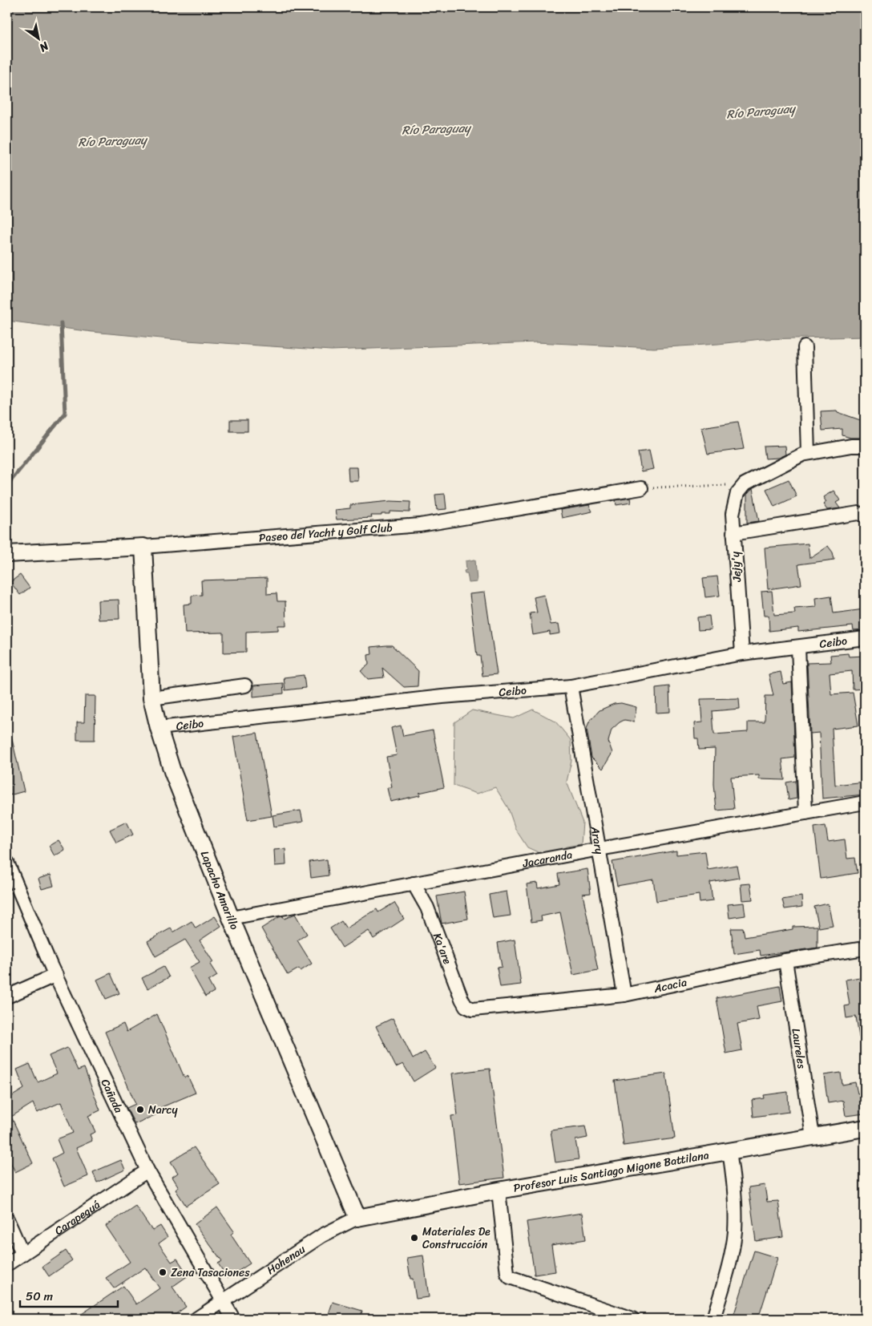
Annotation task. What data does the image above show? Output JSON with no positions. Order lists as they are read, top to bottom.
{
  "streets": {
    "main road": ["Paseo del Yacht y Golf Club", "Lapacho Amarillo", "Profesor Luis Santiago Migone Battilana"],
    "street": [
      "Jejy'y",
      "Ceibo",
      "Arary",
      "Jacaranda",
      "Ka'are",
      "Acacia",
      "Laureles",
      "Cañada",
      "Carapeguá",
      "Hohenau"
    ]
  },
  "crossings": [
    ["Paseo del Yacht y Golf Club", "Lapacho Amarillo"],
    ["Jejy'y", "Ceibo"],
    ["Ceibo", "Arary"],
    ["Ceibo", "Lapacho Amarillo"],
    ["Arary", "Jacaranda"],
    ["Arary", "Acacia"],
    ["Jacaranda", "Lapacho Amarillo"],
    ["Jacaranda", "Ka'are"],
    ["Lapacho Amarillo", "Profesor Luis Santiago Migone Battilana"],
    ["Lapacho Amarillo", "Hohenau"],
    ["Ka'are", "Acacia"],
    ["Acacia", "Laureles"],
    ["Laureles", "Profesor Luis Santiago Migone Battilana"],
    ["Cañada", "Carapeguá"],
    ["Cañada", "Hohenau"],
    ["Profesor Luis Santiago Migone Battilana", "Hohenau"]
  ],
  "water": ["Río Paraguay"],
  "places": ["Narcy", "Materiales De Construcción", "Zena Tasaciones"],
  "scale_bar": "50 m",
  "north": "bottom right"
}
